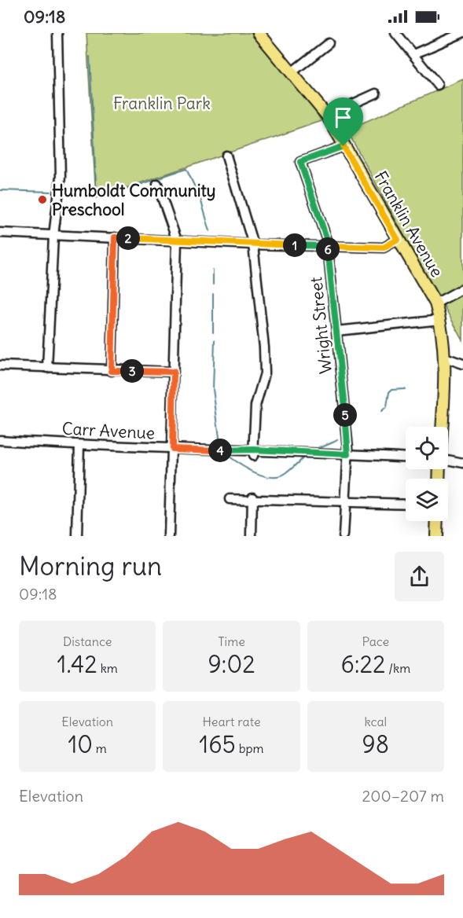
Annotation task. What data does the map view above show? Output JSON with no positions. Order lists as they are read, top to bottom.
{
  "streets": {
    "main road": ["Franklin Avenue"],
    "street": ["Wright Street", "Carr Avenue"]
  },
  "crossings": [
    ["Franklin Avenue", "Wright Street"],
    ["Wright Street", "Carr Avenue"]
  ],
  "parks": ["Franklin Park"],
  "places": ["Humboldt Community Preschool"],
  "page": {
    "status": "09:18",
    "pins": [
      "2",
      "1",
      "6",
      "3",
      "5",
      "4"
    ],
    "heading": ["Morning run", "09:18"],
    "stats": [
      ["Distance", "1.42 km"],
      ["Time", "9:02"],
      ["Pace", "6:22 /km"],
      ["Elevation", "10 m"],
      ["Heart rate", "165 bpm"],
      ["kcal", "98"]
    ],
    "chart": ["Elevation", "200–207 m"]
  }
}
